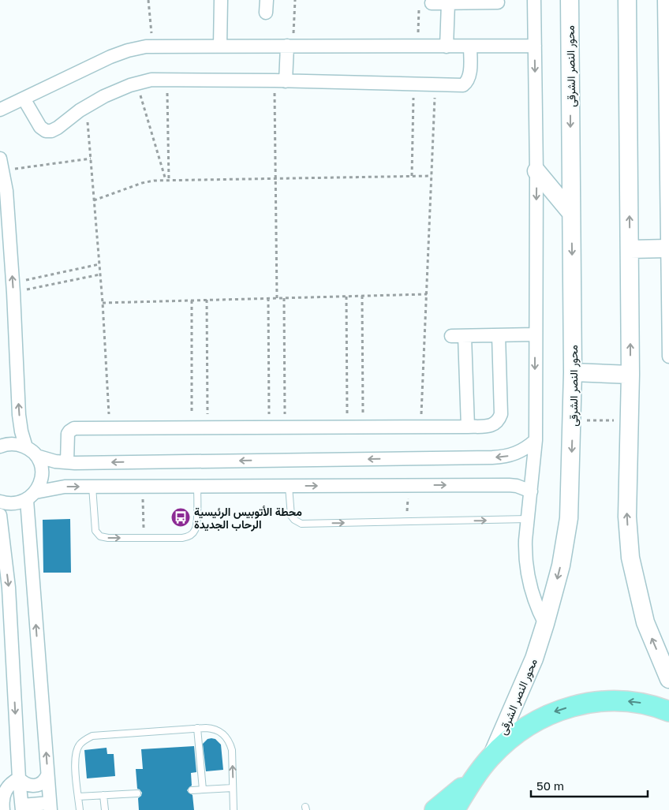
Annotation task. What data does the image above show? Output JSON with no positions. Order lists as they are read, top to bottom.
{
  "streets": {
    "street": ["محور النصر الشرقى"]
  },
  "places": {
    "bus stop": ["محطة الأتوبيس الرئيسية الرحاب الجديدة"]
  },
  "scale_bar": "50 m"
}
